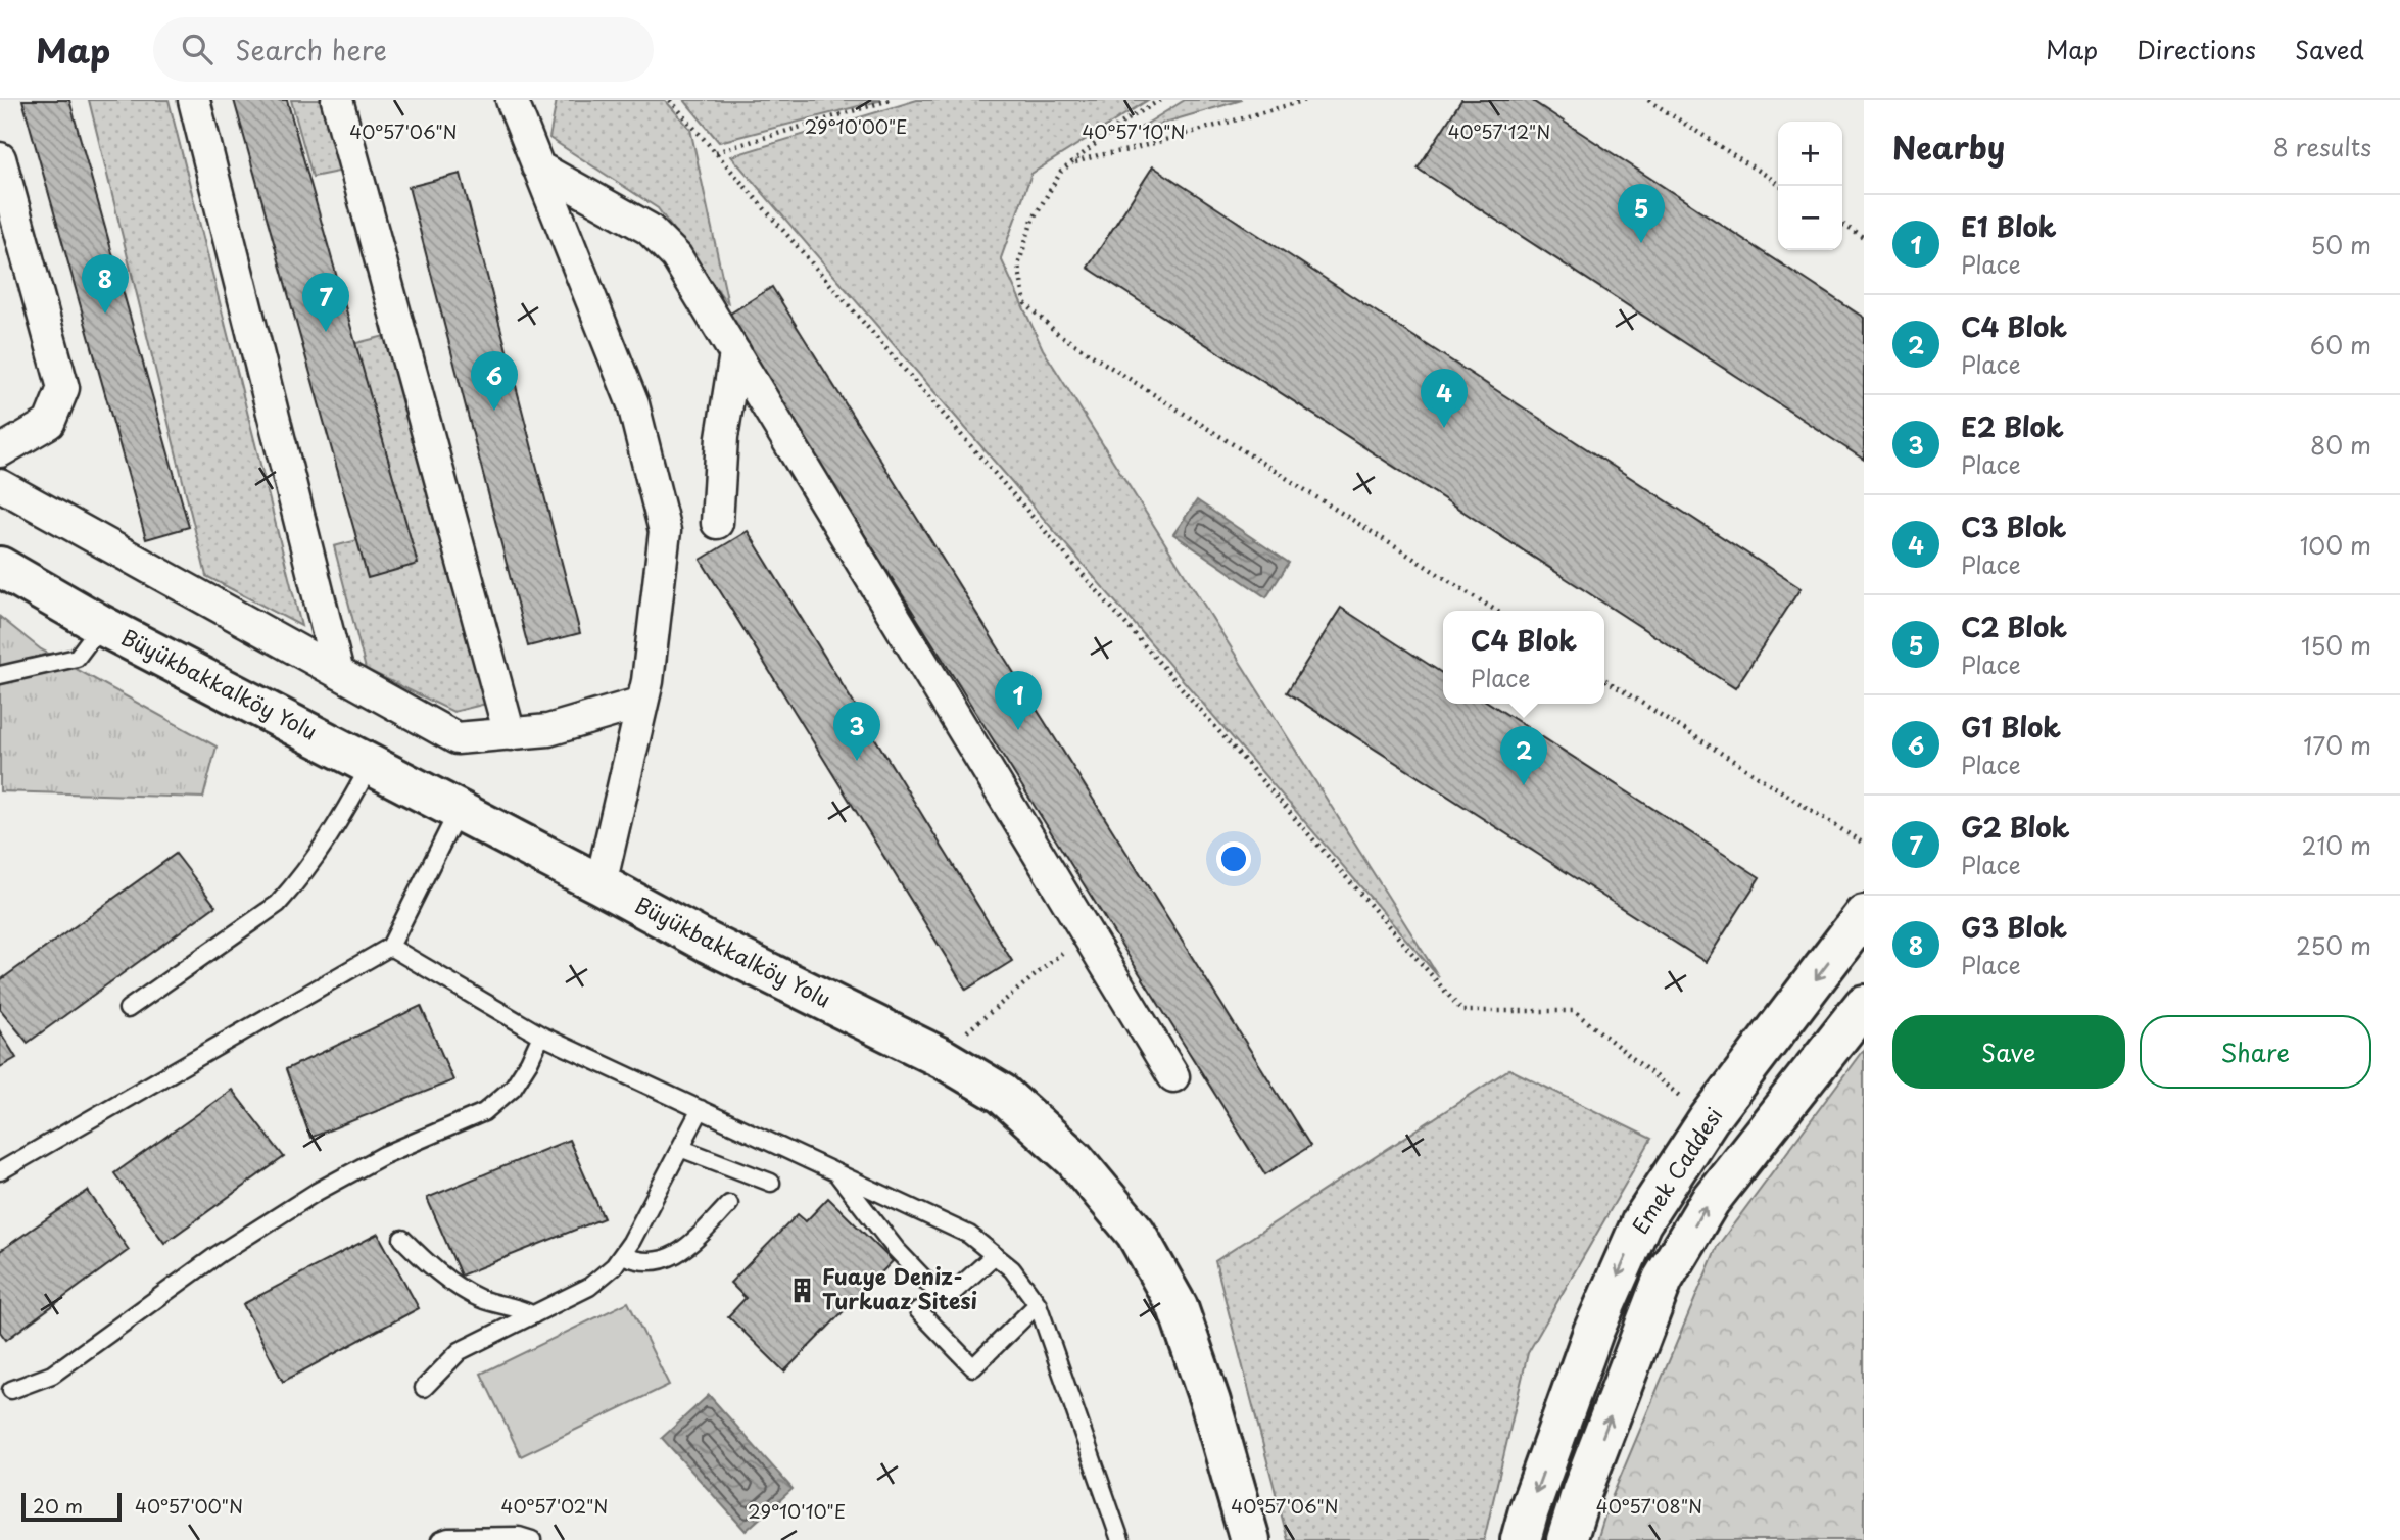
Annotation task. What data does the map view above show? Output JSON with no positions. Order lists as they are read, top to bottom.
{
  "streets": {
    "street": ["Büyükbakkalköy Yolu", "Emek Caddesi"]
  },
  "places": {
    "building": ["Fuaye Deniz- Turkuaz Sitesi"]
  },
  "scale_bar": "20 m",
  "page": {
    "header": "Map",
    "search": "Search here",
    "nav": ["Map", "Directions", "Saved"],
    "heading": ["Nearby", "8 results"],
    "map_buttons": ["+", "−"],
    "pins": [
      "5",
      "8",
      "7",
      "6",
      "4",
      "1",
      "3",
      "2"
    ],
    "list": [
      {
        "mark": "1",
        "name": "E1 Blok",
        "note": "Place",
        "value": "50 m"
      },
      {
        "mark": "2",
        "name": "C4 Blok",
        "note": "Place",
        "value": "60 m"
      },
      {
        "mark": "3",
        "name": "E2 Blok",
        "note": "Place",
        "value": "80 m"
      },
      {
        "mark": "4",
        "name": "C3 Blok",
        "note": "Place",
        "value": "100 m"
      },
      {
        "mark": "5",
        "name": "C2 Blok",
        "note": "Place",
        "value": "150 m"
      },
      {
        "mark": "6",
        "name": "G1 Blok",
        "note": "Place",
        "value": "170 m"
      },
      {
        "mark": "7",
        "name": "G2 Blok",
        "note": "Place",
        "value": "210 m"
      },
      {
        "mark": "8",
        "name": "G3 Blok",
        "note": "Place",
        "value": "250 m"
      }
    ],
    "popup": ["C4 Blok", "Place"],
    "buttons": ["Save", "Share"],
    "scale": "20 m"
  },
  "coordinates": [
    "29°10'00\"E",
    "40°57'06\"N",
    "40°57'10\"N",
    "40°57'12\"N",
    "40°57'00\"N",
    "40°57'02\"N",
    "40°57'08\"N",
    "29°10'10\"E"
  ]
}
